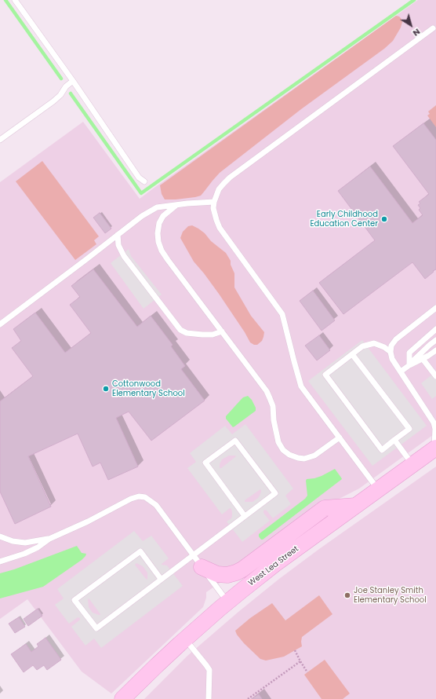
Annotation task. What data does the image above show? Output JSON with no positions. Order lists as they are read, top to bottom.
{
  "streets": {
    "main road": ["West Lea Street"]
  },
  "places": ["Early Childhood Education Center", "Cottonwood Elementary School", "Joe Stanley Smith Elementary School"],
  "north": "bottom right"
}
